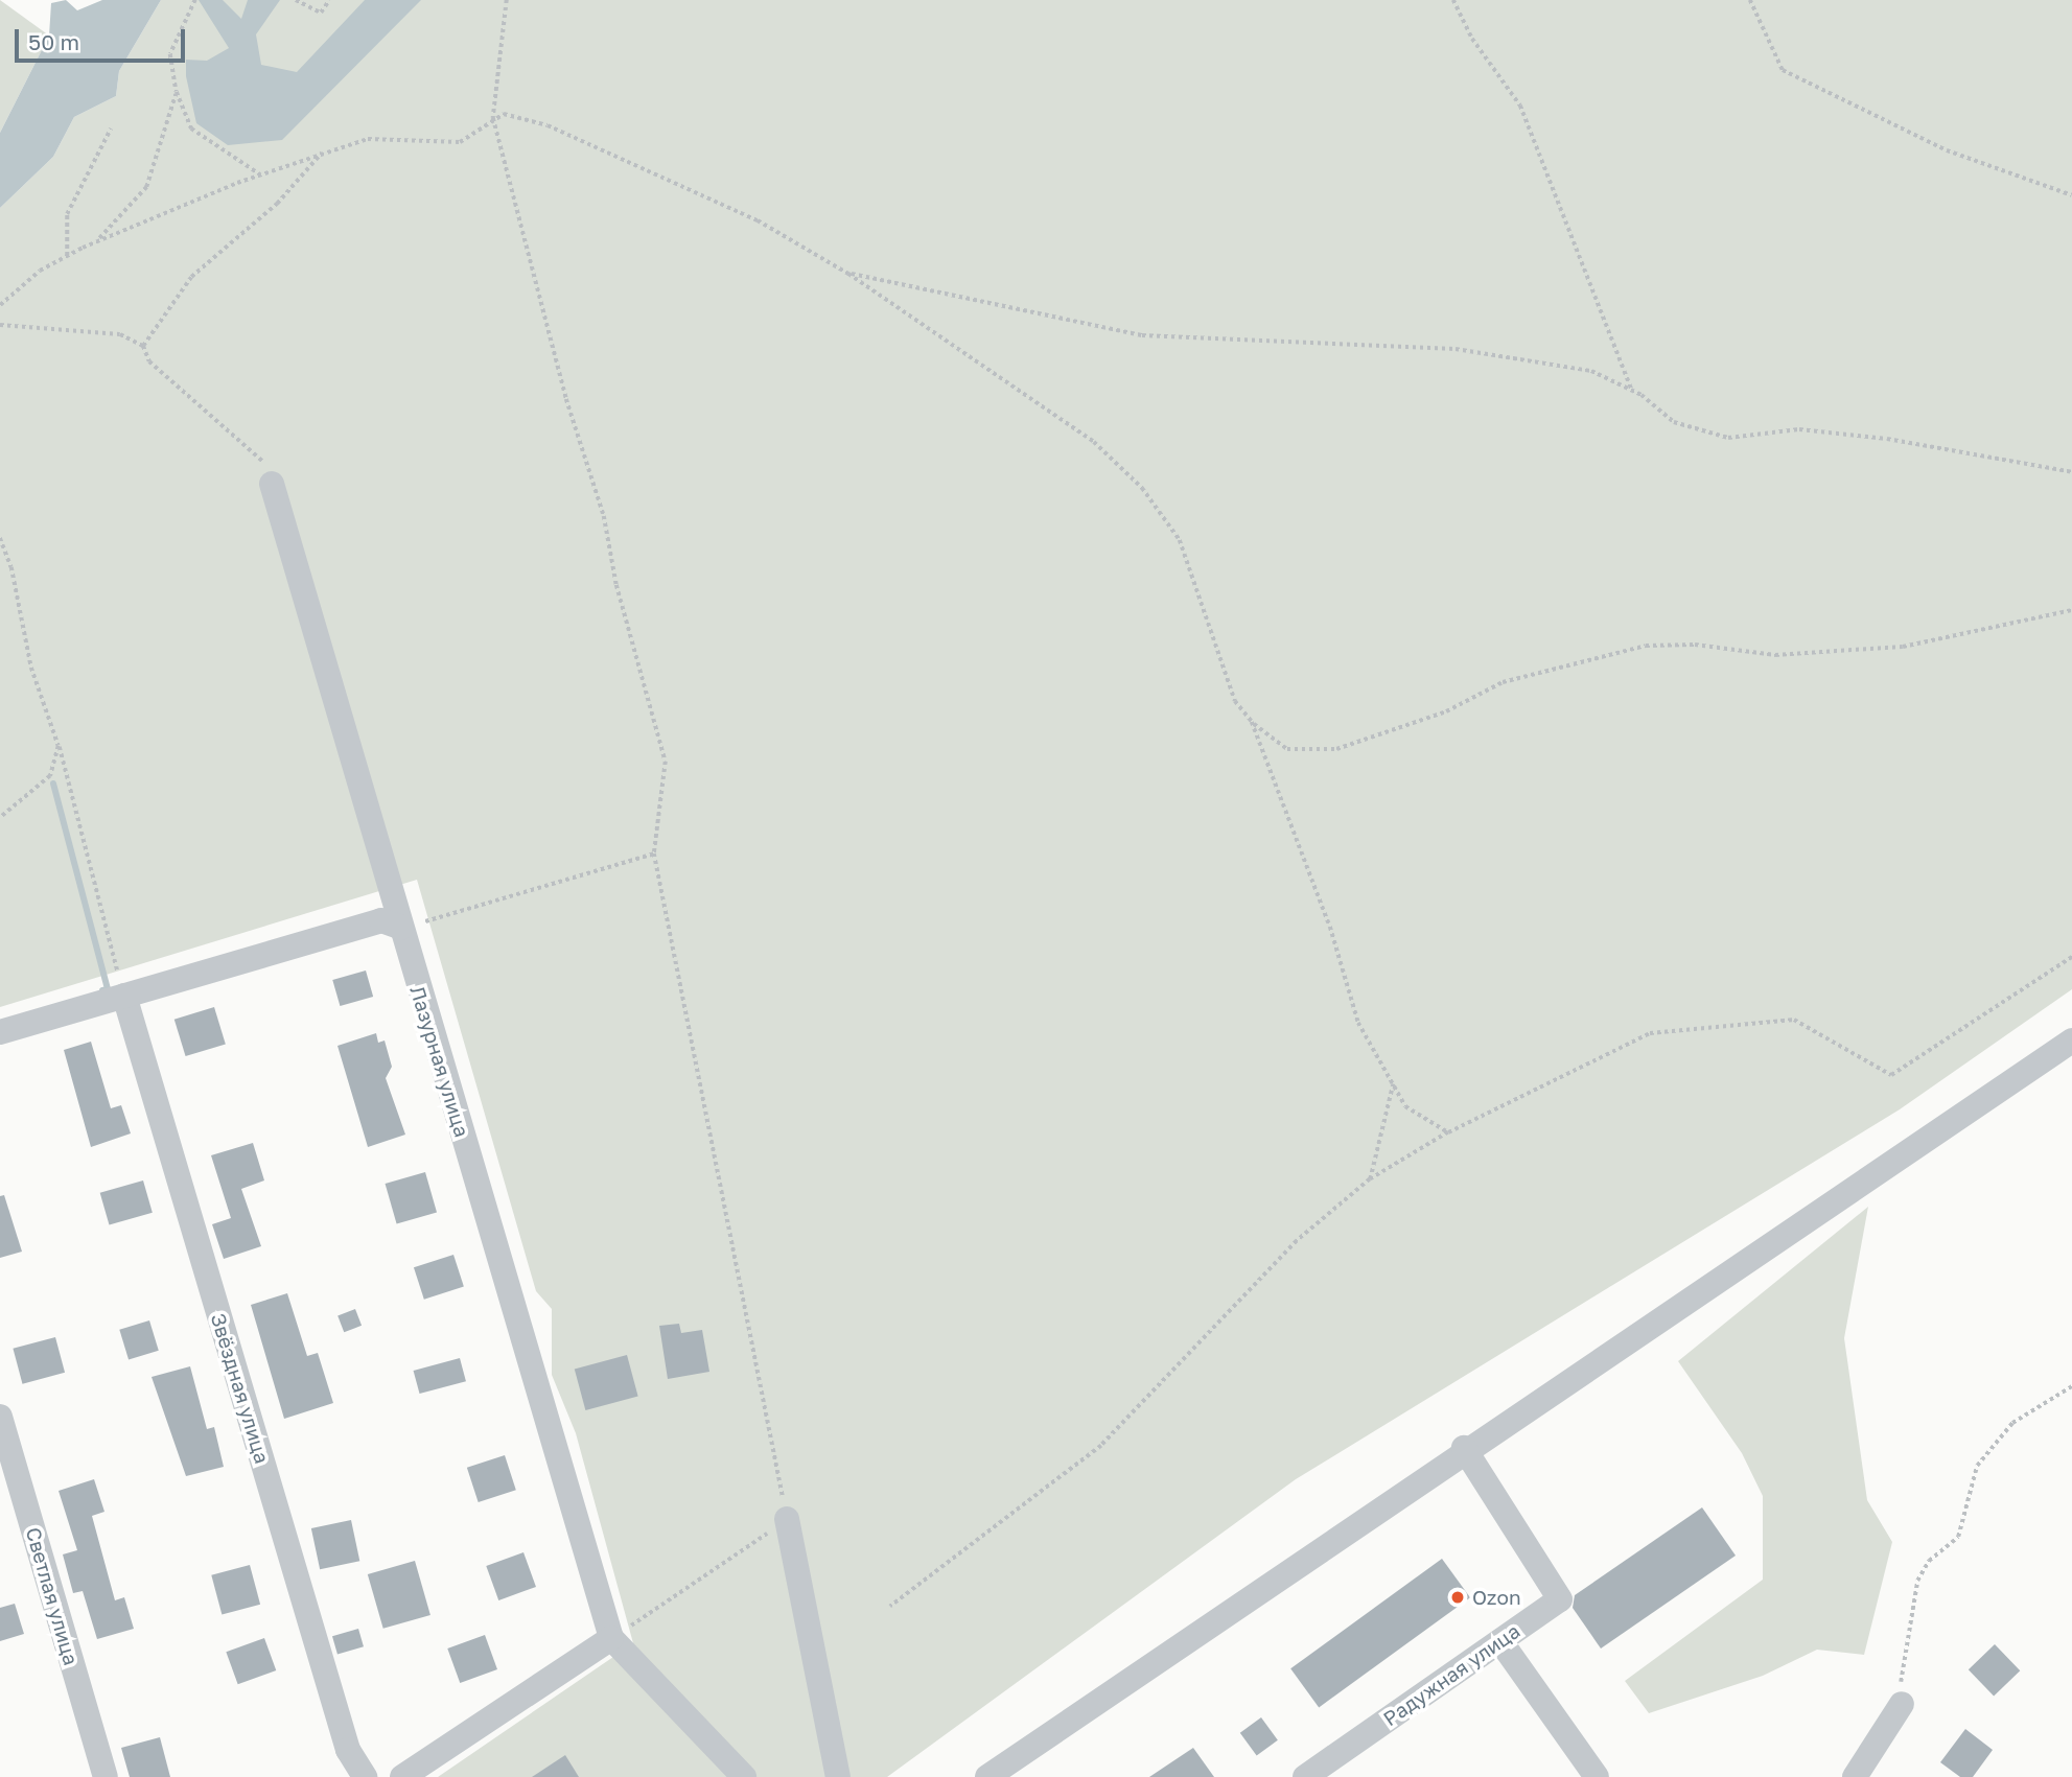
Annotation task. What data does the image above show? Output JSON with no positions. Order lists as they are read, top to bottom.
{
  "streets": {
    "street": [
      "Лазурная улица",
      "Звёздная улица",
      "Светлая улица",
      "Радужная улица"
    ]
  },
  "places": ["Ozon"],
  "scale_bar": "50 m"
}
